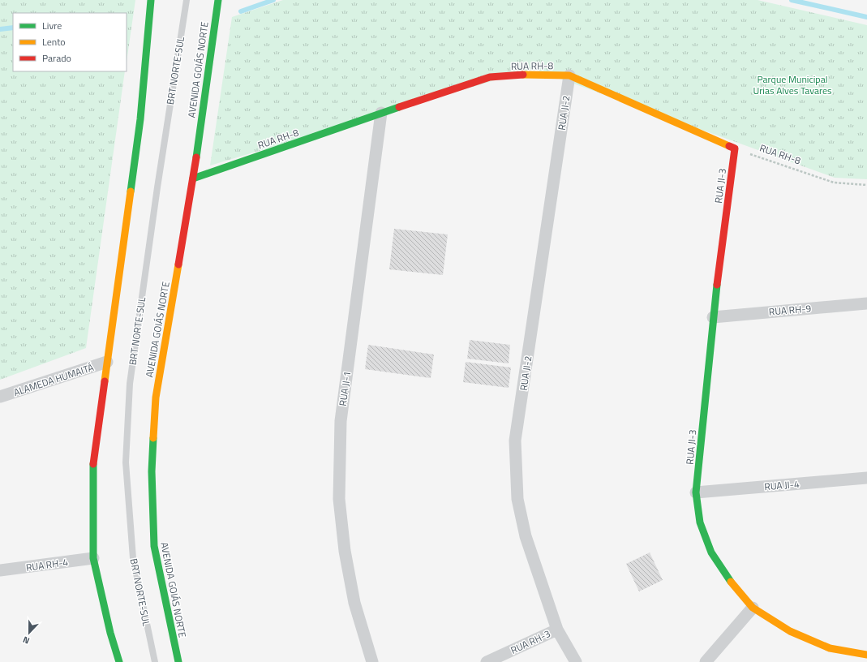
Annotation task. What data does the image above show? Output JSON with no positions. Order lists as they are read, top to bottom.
{
  "streets": {
    "main road": ["RUA RH-8", "AVENIDA GOIÁS NORTE", "RUA JI-3"],
    "street": [
      "RUA JI-2",
      "RUA RH-9",
      "ALAMEDA HUMAITÁ",
      "RUA JI-1",
      "RUA JI-4",
      "RUA RH-4",
      "RUA RH-3"
    ],
    "lane": ["BRT NORTE-SUL"]
  },
  "crossings": [
    ["RUA RH-8", "AVENIDA GOIÁS NORTE"],
    ["RUA RH-8", "RUA JI-2"],
    ["RUA RH-8", "RUA JI-3"],
    ["RUA RH-8", "RUA JI-1"],
    ["RUA JI-2", "RUA RH-3"],
    ["RUA JI-3", "RUA RH-9"],
    ["RUA JI-3", "RUA JI-4"]
  ],
  "parks": ["Parque Municipal Urias Alves Tavares"],
  "legend": ["Livre", "Lento", "Parado"],
  "north": "bottom"
}
